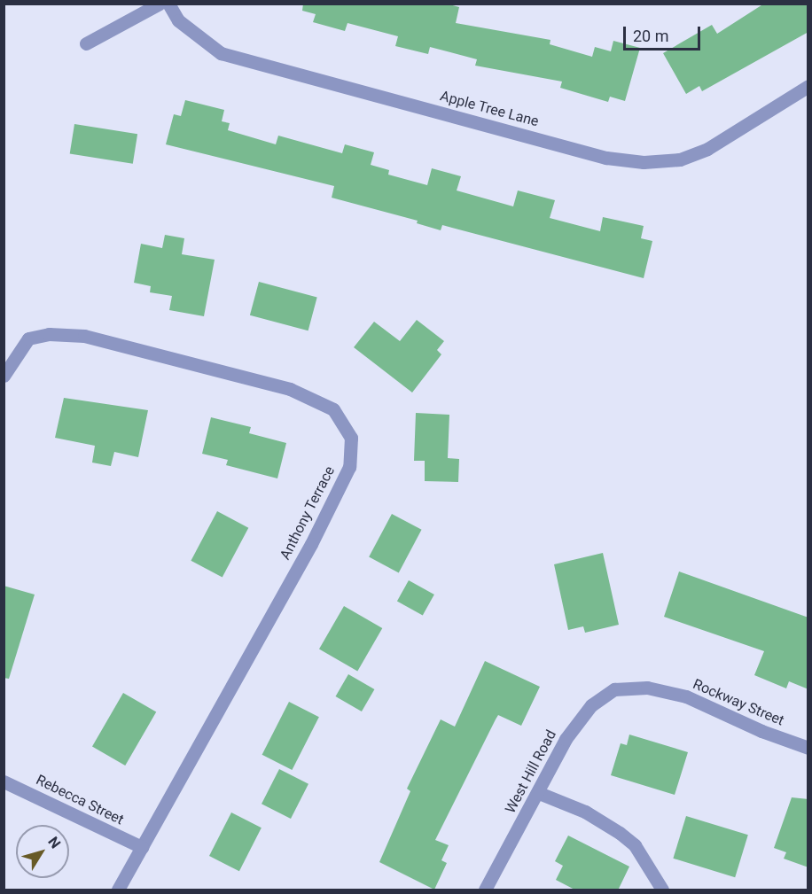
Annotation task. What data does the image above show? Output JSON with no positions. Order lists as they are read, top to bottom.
{
  "streets": {
    "street": [
      "Apple Tree Lane",
      "Anthony Terrace",
      "Rockway Street",
      "West Hill Road",
      "Rebecca Street"
    ]
  },
  "crossings": [
    ["Anthony Terrace", "Rebecca Street"],
    ["Rockway Street", "West Hill Road"]
  ],
  "scale_bar": "20 m",
  "north": "top right"
}
